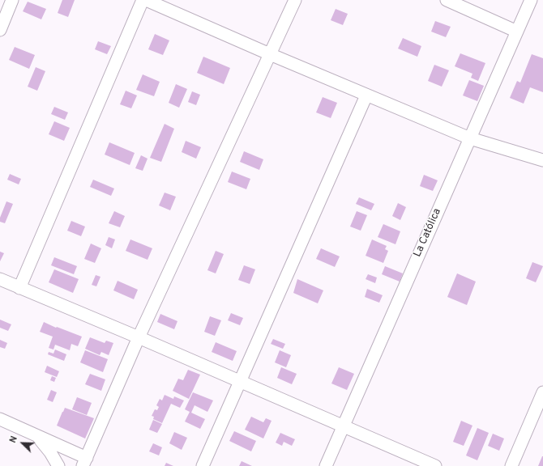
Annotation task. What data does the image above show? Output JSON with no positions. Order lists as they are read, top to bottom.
{
  "streets": {
    "street": ["La Católica"]
  },
  "north": "top left"
}
